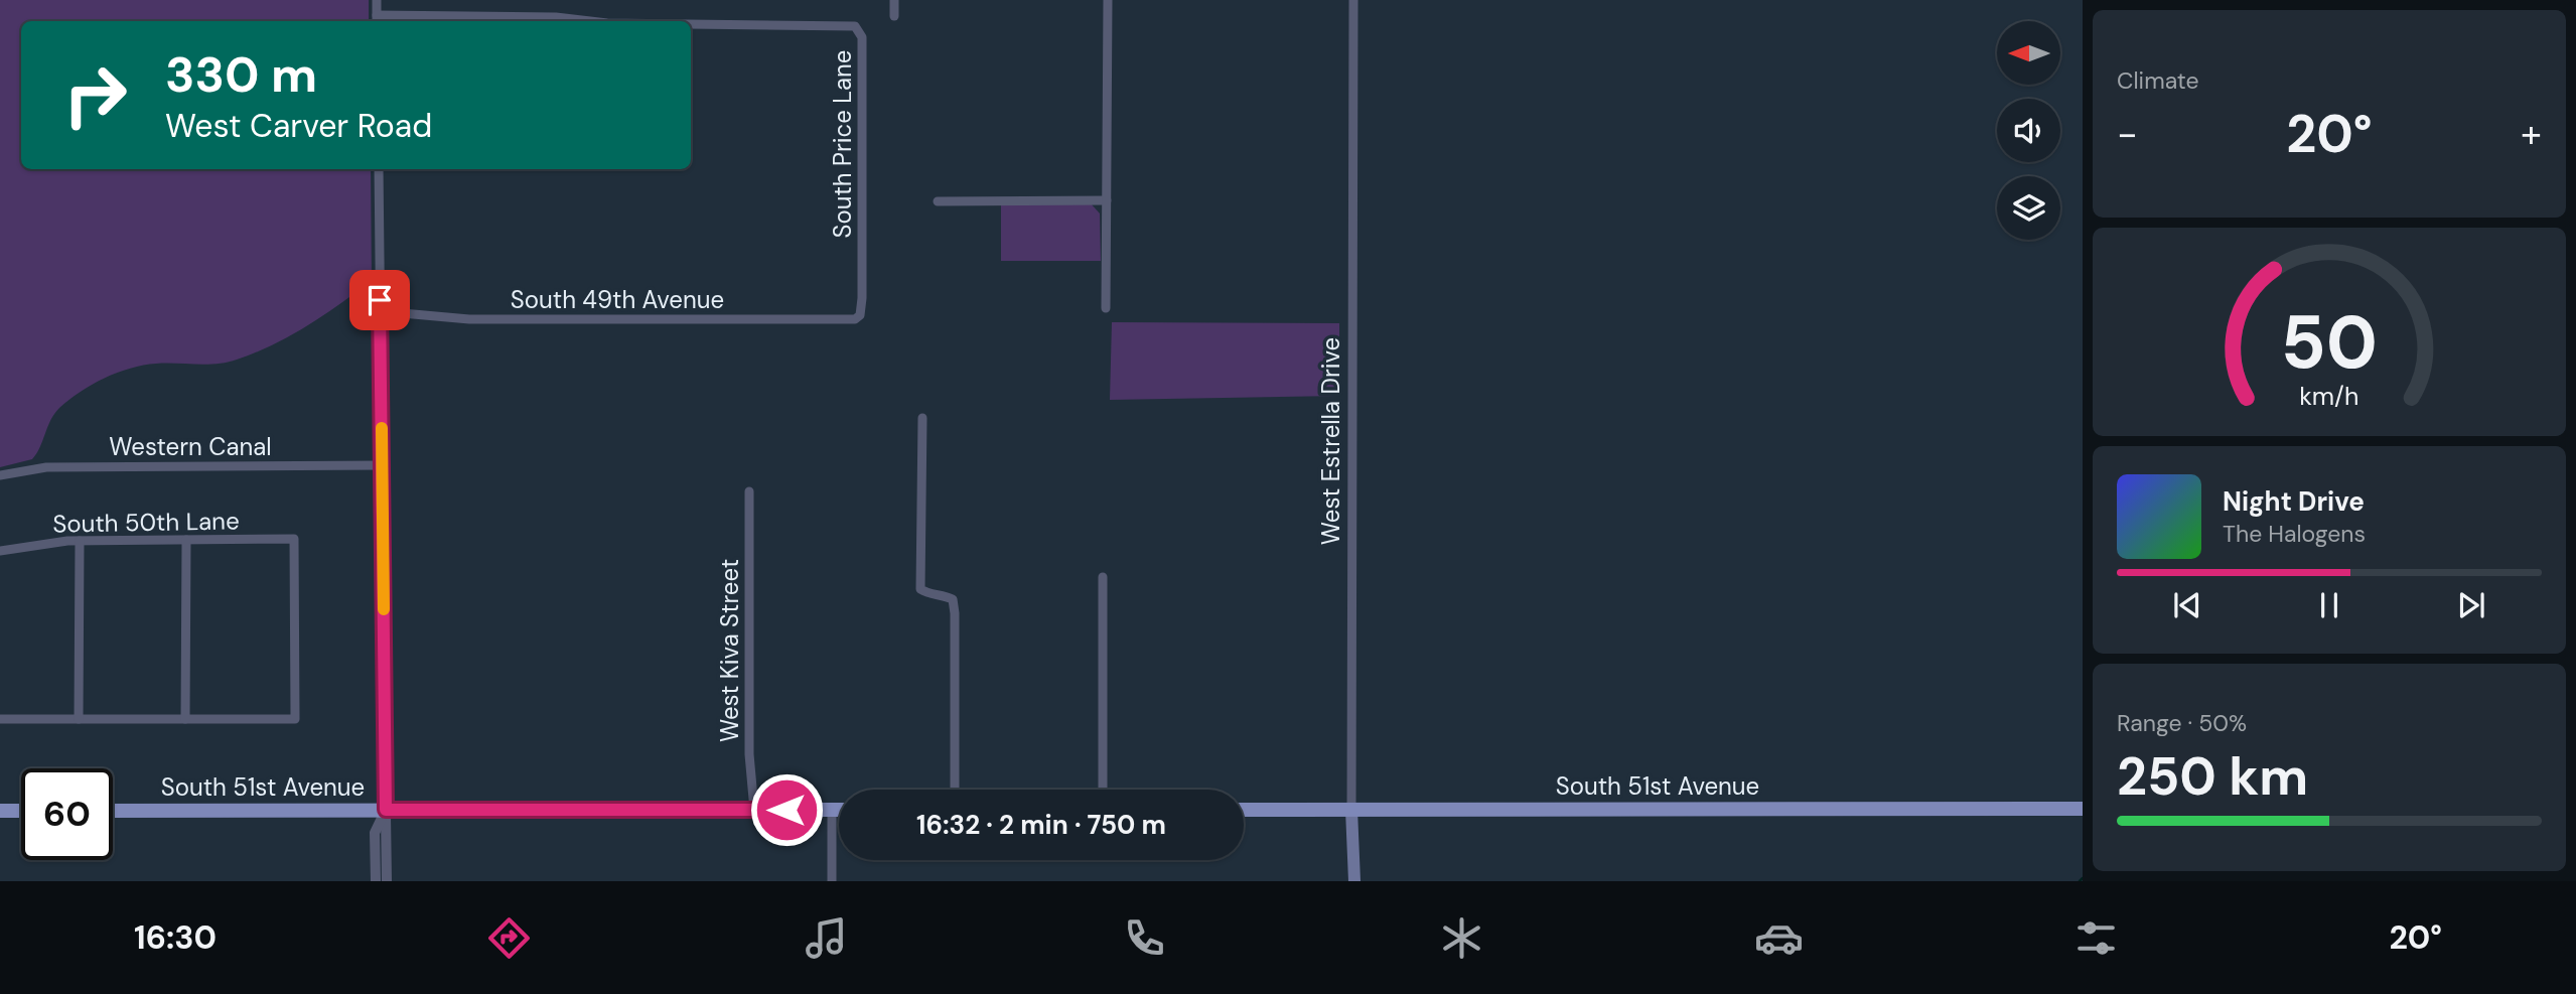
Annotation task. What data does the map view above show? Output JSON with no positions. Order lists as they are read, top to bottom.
{
  "streets": {
    "main road": ["West Estrella Drive", "South 51st Avenue"],
    "street": [
      "South Price Lane",
      "South 49th Avenue",
      "Western Canal",
      "South 50th Lane",
      "West Kiva Street"
    ]
  },
  "crossings": [
    ["South Price Lane", "South 49th Avenue"],
    ["West Estrella Drive", "South 51st Avenue"],
    ["West Kiva Street", "South 51st Avenue"]
  ],
  "north": "left",
  "page": {
    "tile": [
      "Climate",
      ["Range · 50%", "250 km"]
    ],
    "turn": ["330 m", "West Carver Road"],
    "heat": ["−", "20°", "+"],
    "song": ["Night Drive", "The Halogens"],
    "limit": "60",
    "trip": "16:32 · 2 min · 750 m",
    "tabs": ["16:30", "20°"],
    "gauge": ["50", "km/h"]
  }
}
